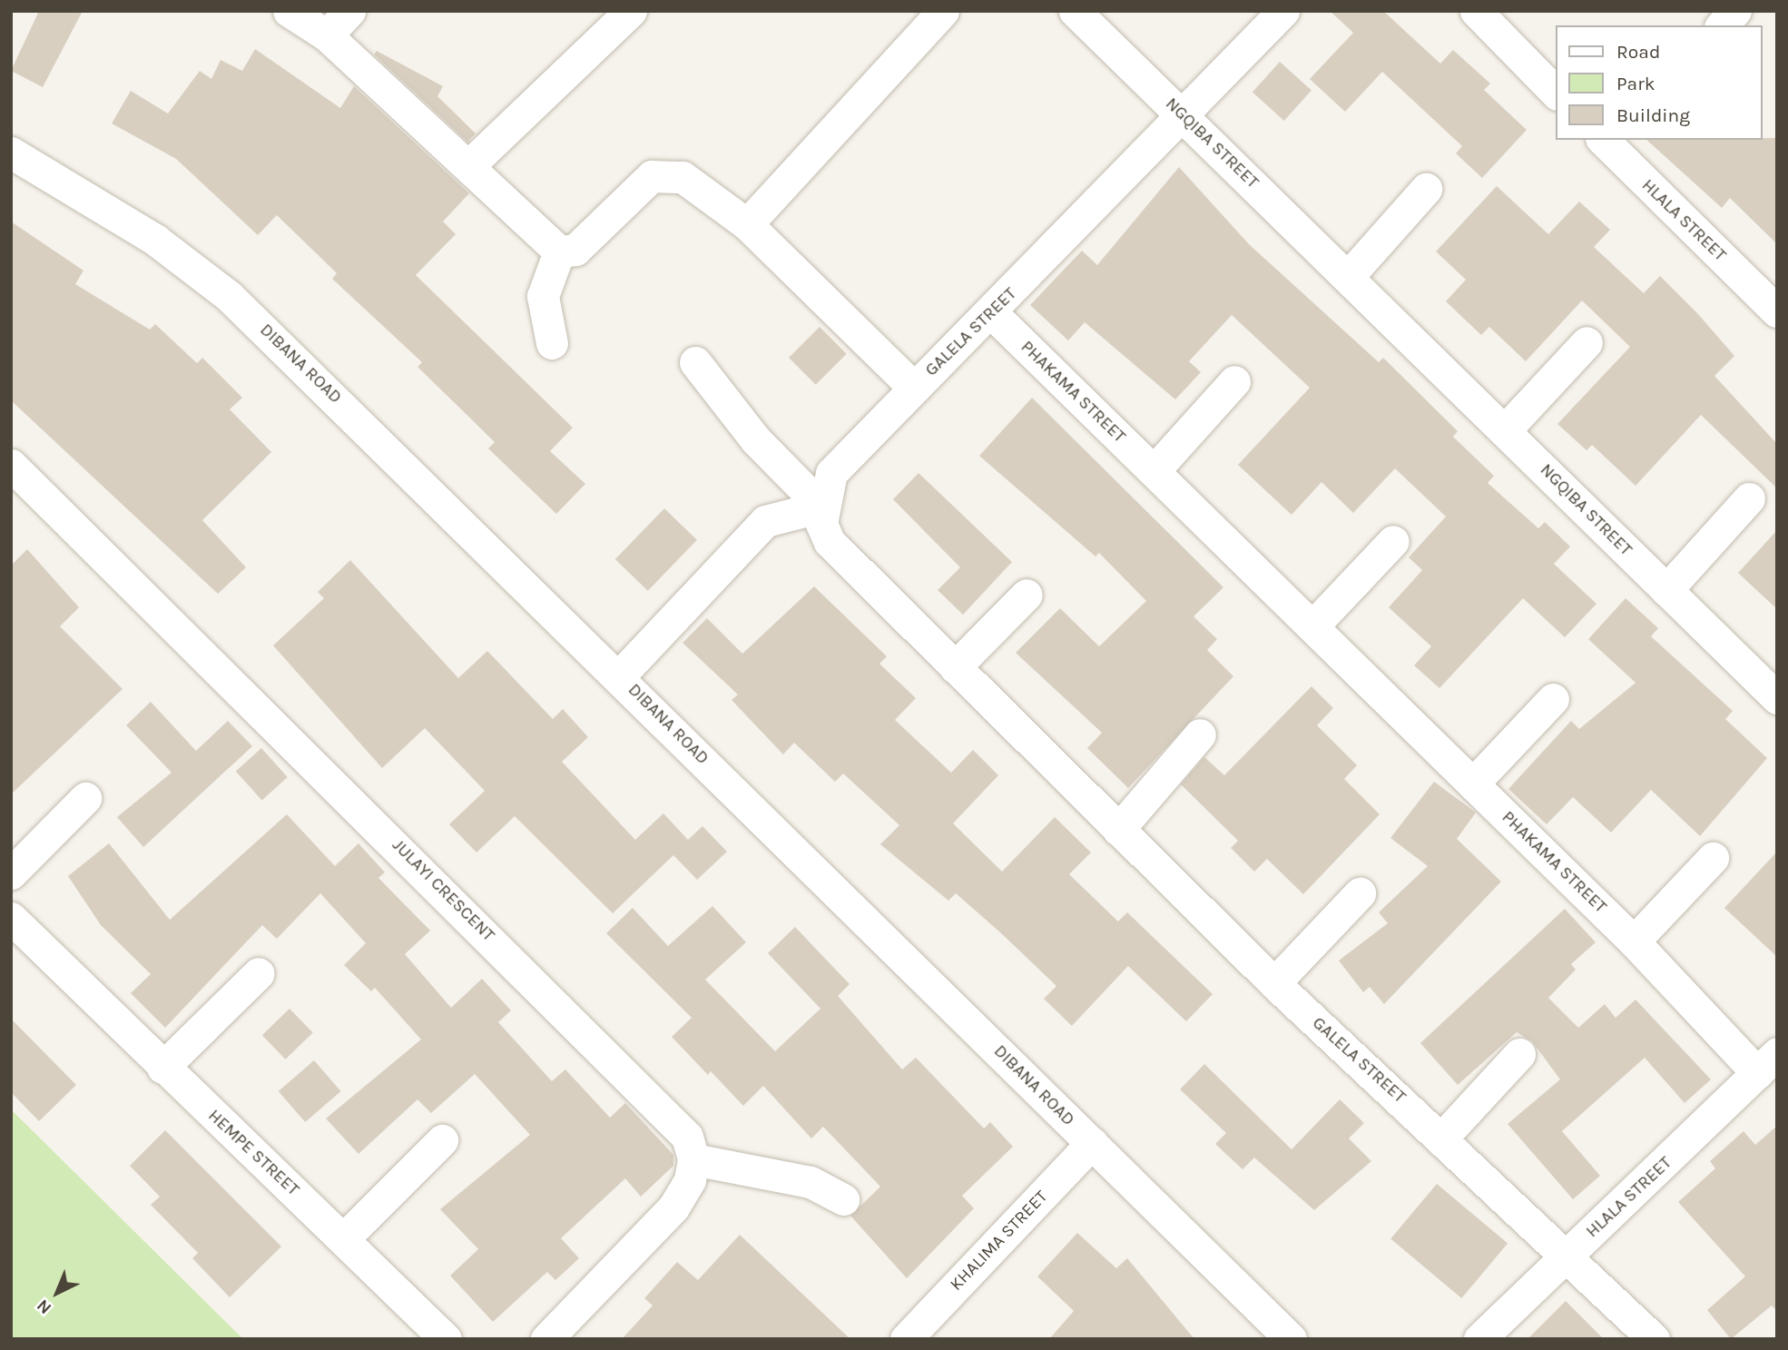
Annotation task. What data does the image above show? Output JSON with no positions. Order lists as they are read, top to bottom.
{
  "streets": {
    "street": [
      "NGQIBA STREET",
      "HLALA STREET",
      "GALELA STREET",
      "DIBANA ROAD",
      "PHAKAMA STREET",
      "JULAYI CRESCENT",
      "HEMPE STREET",
      "KHALIMA STREET"
    ]
  },
  "crossings": [
    ["NGQIBA STREET", "GALELA STREET"],
    ["HLALA STREET", "GALELA STREET"],
    ["HLALA STREET", "PHAKAMA STREET"],
    ["GALELA STREET", "PHAKAMA STREET"],
    ["DIBANA ROAD", "KHALIMA STREET"]
  ],
  "legend": ["Road", "Park", "Building"],
  "north": "bottom left"
}
